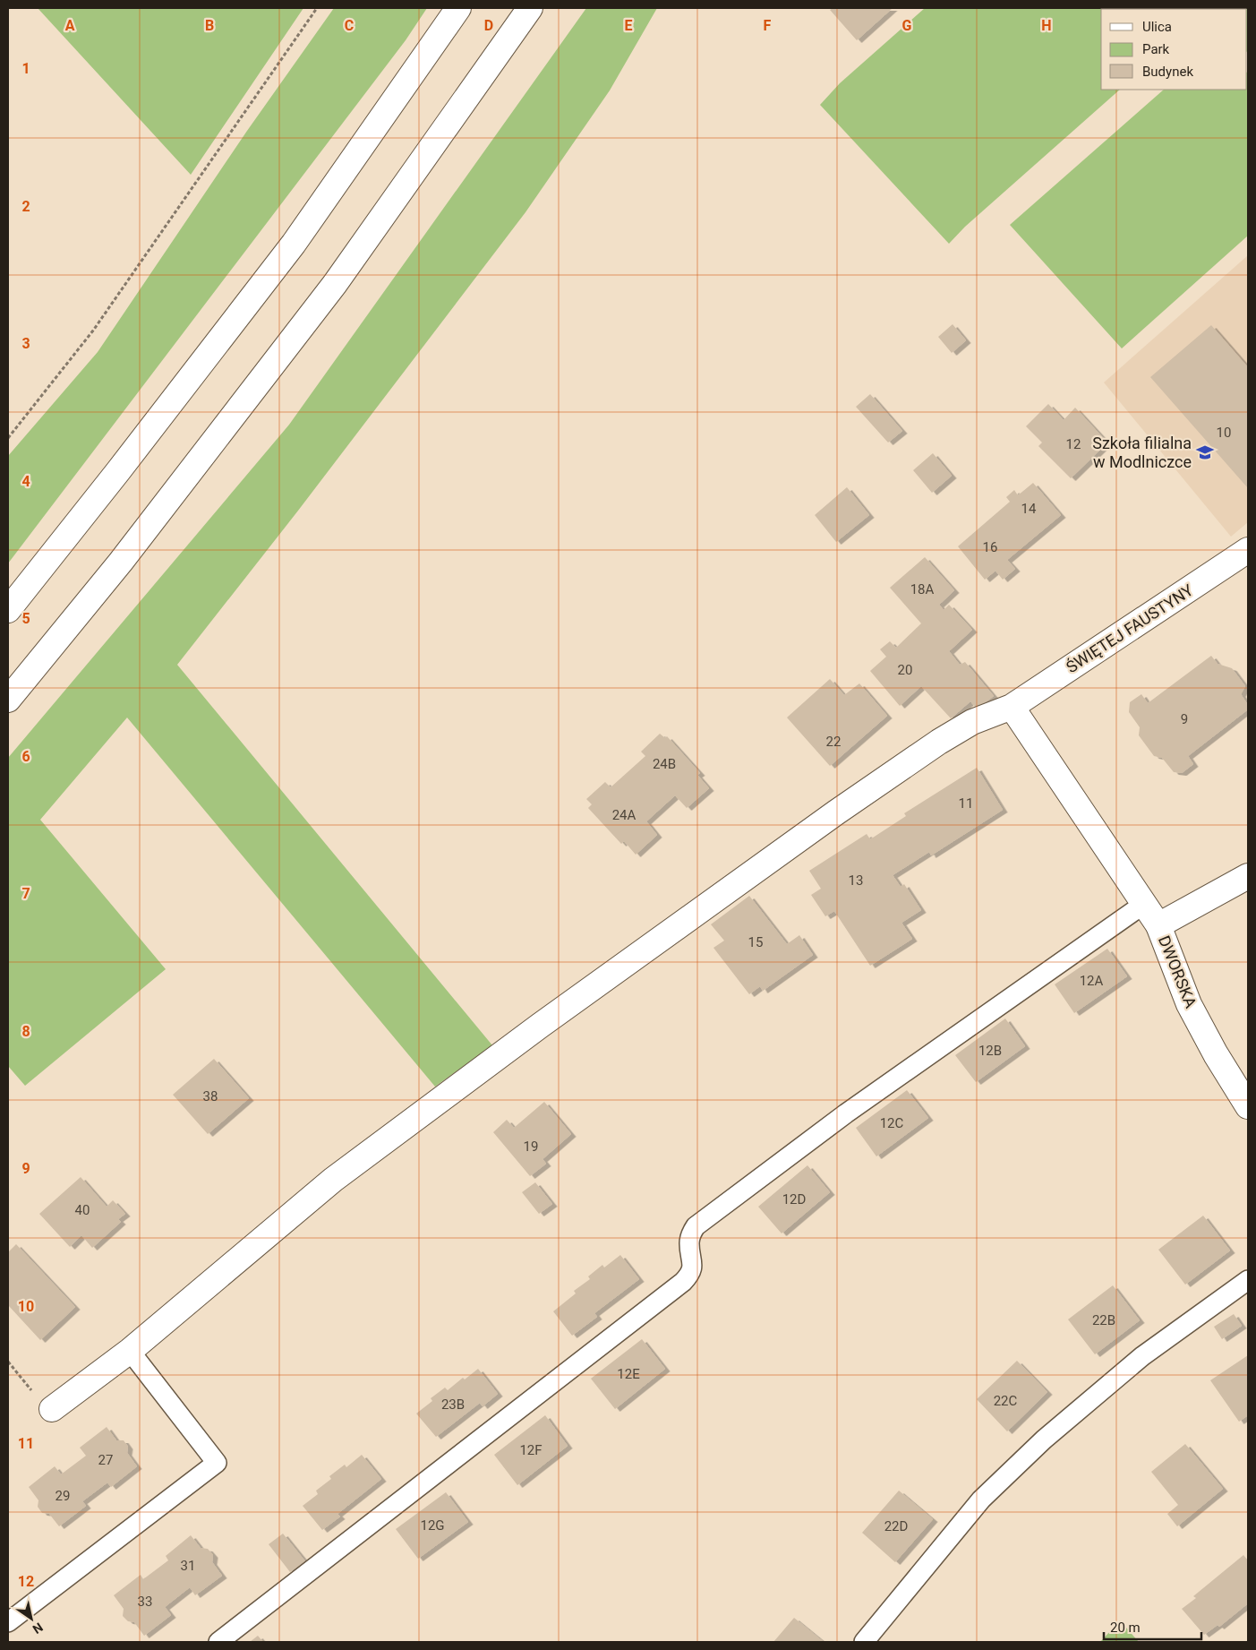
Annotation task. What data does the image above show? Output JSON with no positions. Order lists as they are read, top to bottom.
{
  "streets": {
    "main road": ["ŚWIĘTEJ FAUSTYNY", "DWORSKA"]
  },
  "places": {
    "school or university": ["Szkoła filialna w Modlniczce"]
  },
  "house_numbers": [
    "10",
    "12",
    "14",
    "16",
    "18A",
    "20",
    "9",
    "22",
    "24B",
    "11",
    "24A",
    "13",
    "15",
    "12A",
    "12B",
    "38",
    "12C",
    "19",
    "12D",
    "40",
    "22B",
    "12E",
    "22C",
    "23B",
    "12F",
    "27",
    "29",
    "12G",
    "22D",
    "31",
    "33"
  ],
  "legend": ["Ulica", "Park", "Budynek"],
  "scale_bar": "20 m",
  "north": "bottom right",
  "grid": {
    "columns": [
      "A",
      "B",
      "C",
      "D",
      "E",
      "F",
      "G",
      "H"
    ],
    "rows": [
      "1",
      "2",
      "3",
      "4",
      "5",
      "6",
      "7",
      "8",
      "9",
      "10",
      "11",
      "12"
    ]
  }
}
